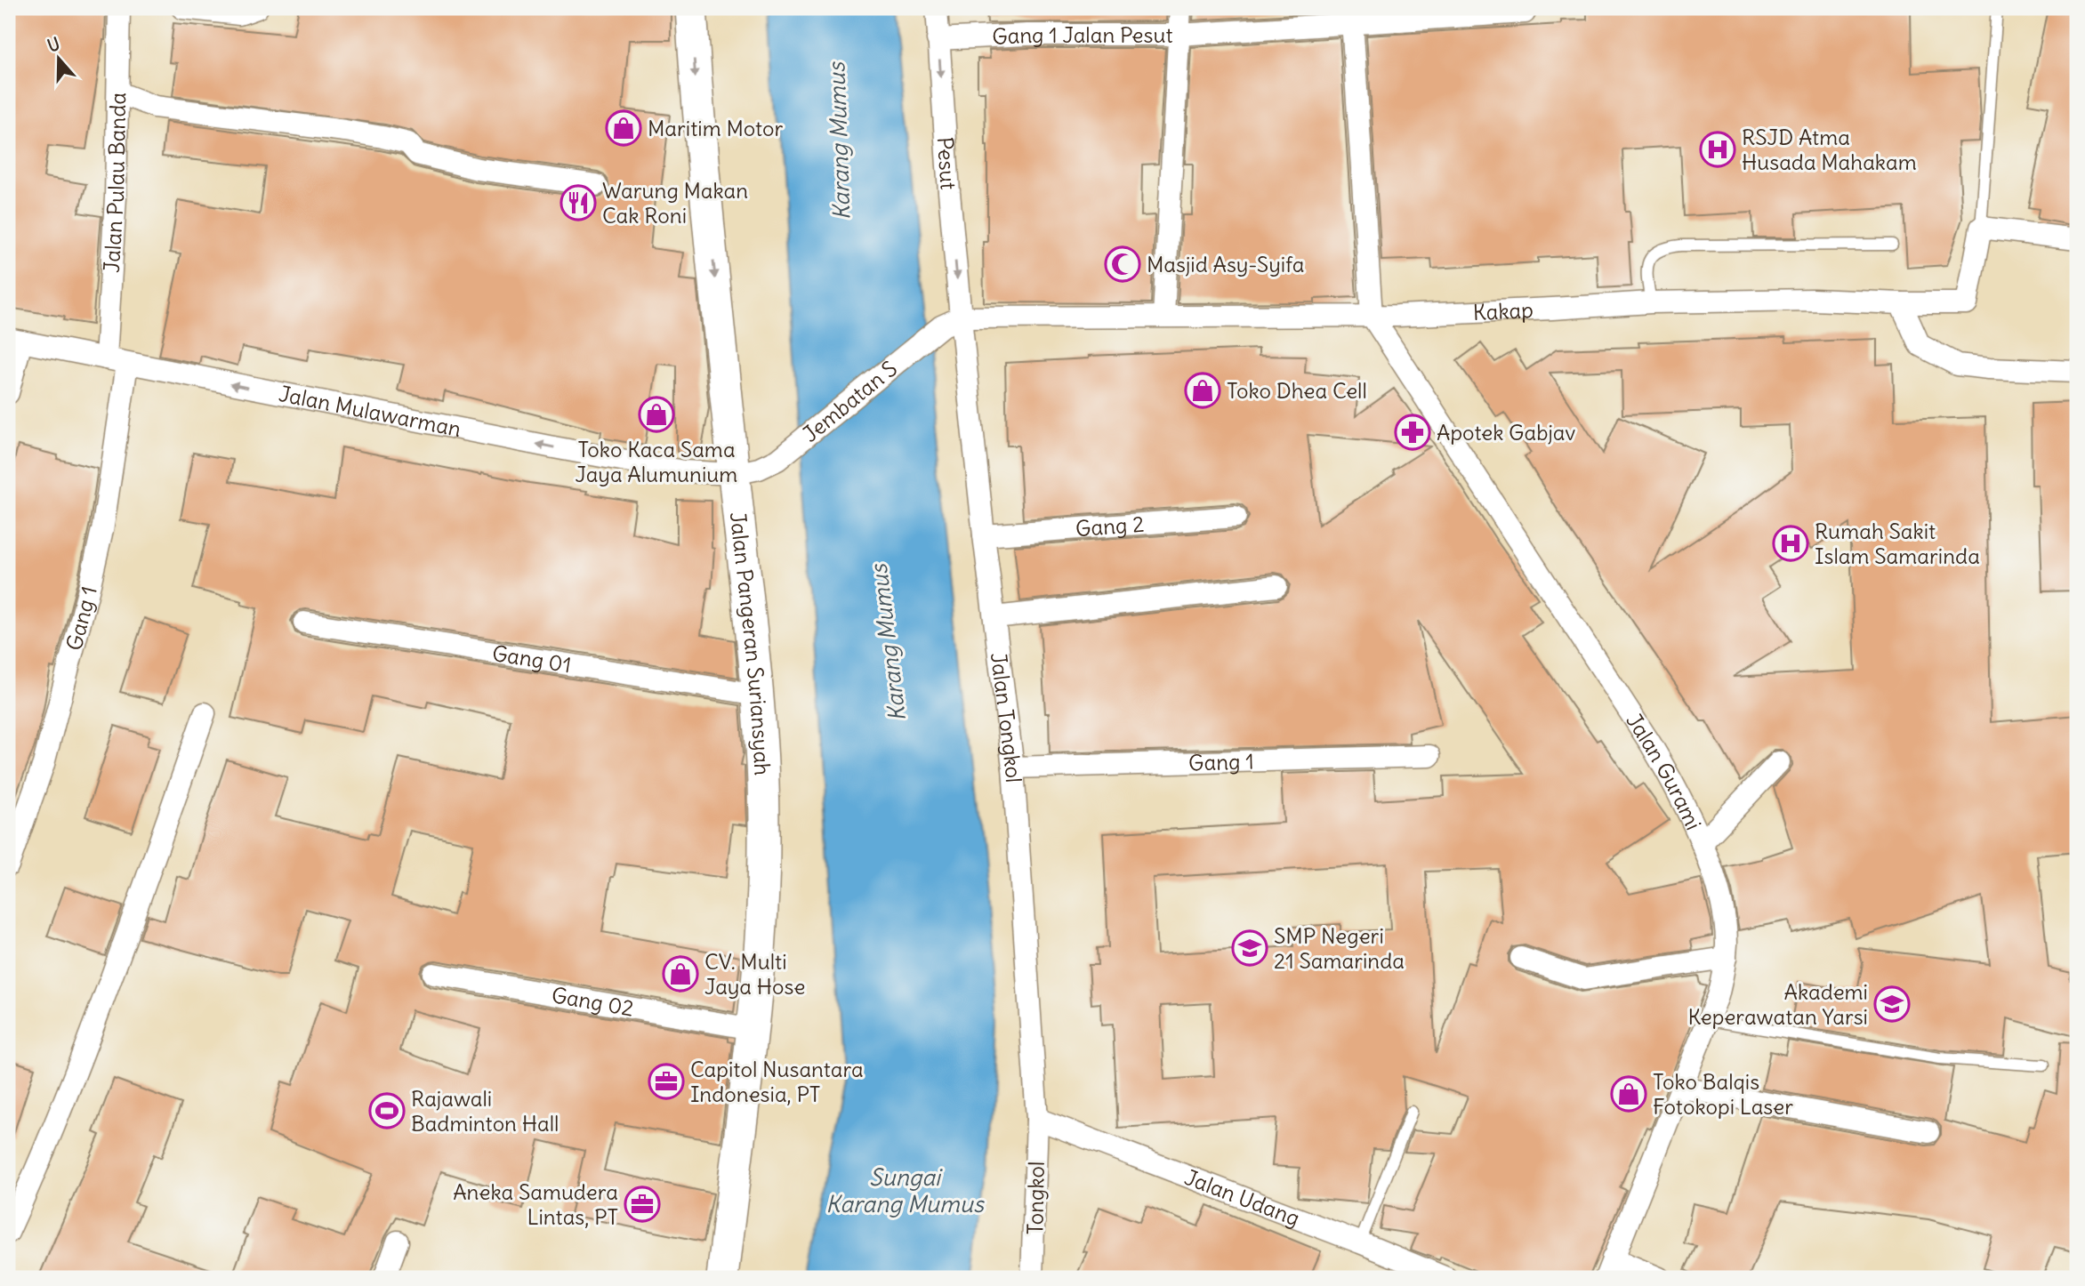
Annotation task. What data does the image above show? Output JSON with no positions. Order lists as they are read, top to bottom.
{
  "streets": {
    "main road": ["Jalan Pangeran Suriansyah"],
    "street": [
      "Gang 1 Jalan Pesut",
      "Pesut",
      "Jalan Pulau Banda",
      "Kakap",
      "Jembatan S",
      "Jalan Mulawarman",
      "Gang 2",
      "Gang 1",
      "Gang 01",
      "Jalan Tongkol",
      "Jalan Gurami",
      "Gang 02",
      "Jalan Udang",
      "Tongkol"
    ]
  },
  "crossings": [
    ["Gang 1 Jalan Pesut", "Pesut"],
    ["Pesut", "Kakap"],
    ["Pesut", "Jembatan S"],
    ["Pesut", "Jalan Tongkol"],
    ["Jalan Pulau Banda", "Jalan Mulawarman"],
    ["Kakap", "Jembatan S"],
    ["Kakap", "Jalan Tongkol"],
    ["Kakap", "Jalan Gurami"],
    ["Jembatan S", "Jalan Mulawarman"],
    ["Jembatan S", "Jalan Pangeran Suriansyah"],
    ["Jembatan S", "Jalan Tongkol"],
    ["Jalan Mulawarman", "Gang 1"],
    ["Jalan Mulawarman", "Jalan Pangeran Suriansyah"],
    ["Gang 2", "Jalan Tongkol"],
    ["Gang 1", "Jalan Tongkol"],
    ["Jalan Pangeran Suriansyah", "Gang 01"],
    ["Jalan Pangeran Suriansyah", "Gang 02"],
    ["Jalan Tongkol", "Jalan Udang"],
    ["Jalan Tongkol", "Tongkol"],
    ["Jalan Udang", "Tongkol"]
  ],
  "one_way": ["Pesut", "Jalan Mulawarman", "Jalan Pangeran Suriansyah"],
  "water": ["Karang Mumus", "Sungai Karang Mumus"],
  "places": {
    "shop": [
      "Maritim Motor",
      "Toko Dhea Cell",
      "Toko Kaca Sama Jaya Alumunium",
      "CV. Multi Jaya Hose",
      "Toko Balqis Fotokopi Laser"
    ],
    "hospital": ["RSJD Atma Husada Mahakam", "Rumah Sakit Islam Samarinda"],
    "restaurant": ["Warung Makan Cak Roni"],
    "mosque": ["Masjid Asy-Syifa"],
    "pharmacy": ["Apotek Gabjav"],
    "school or university": ["SMP Negeri 21 Samarinda", "Akademi Keperawatan Yarsi"],
    "office": ["Capitol Nusantara Indonesia, PT", "Aneka Samudera Lintas, PT"],
    "sports": ["Rajawali Badminton Hall"]
  },
  "north": "top"
}
